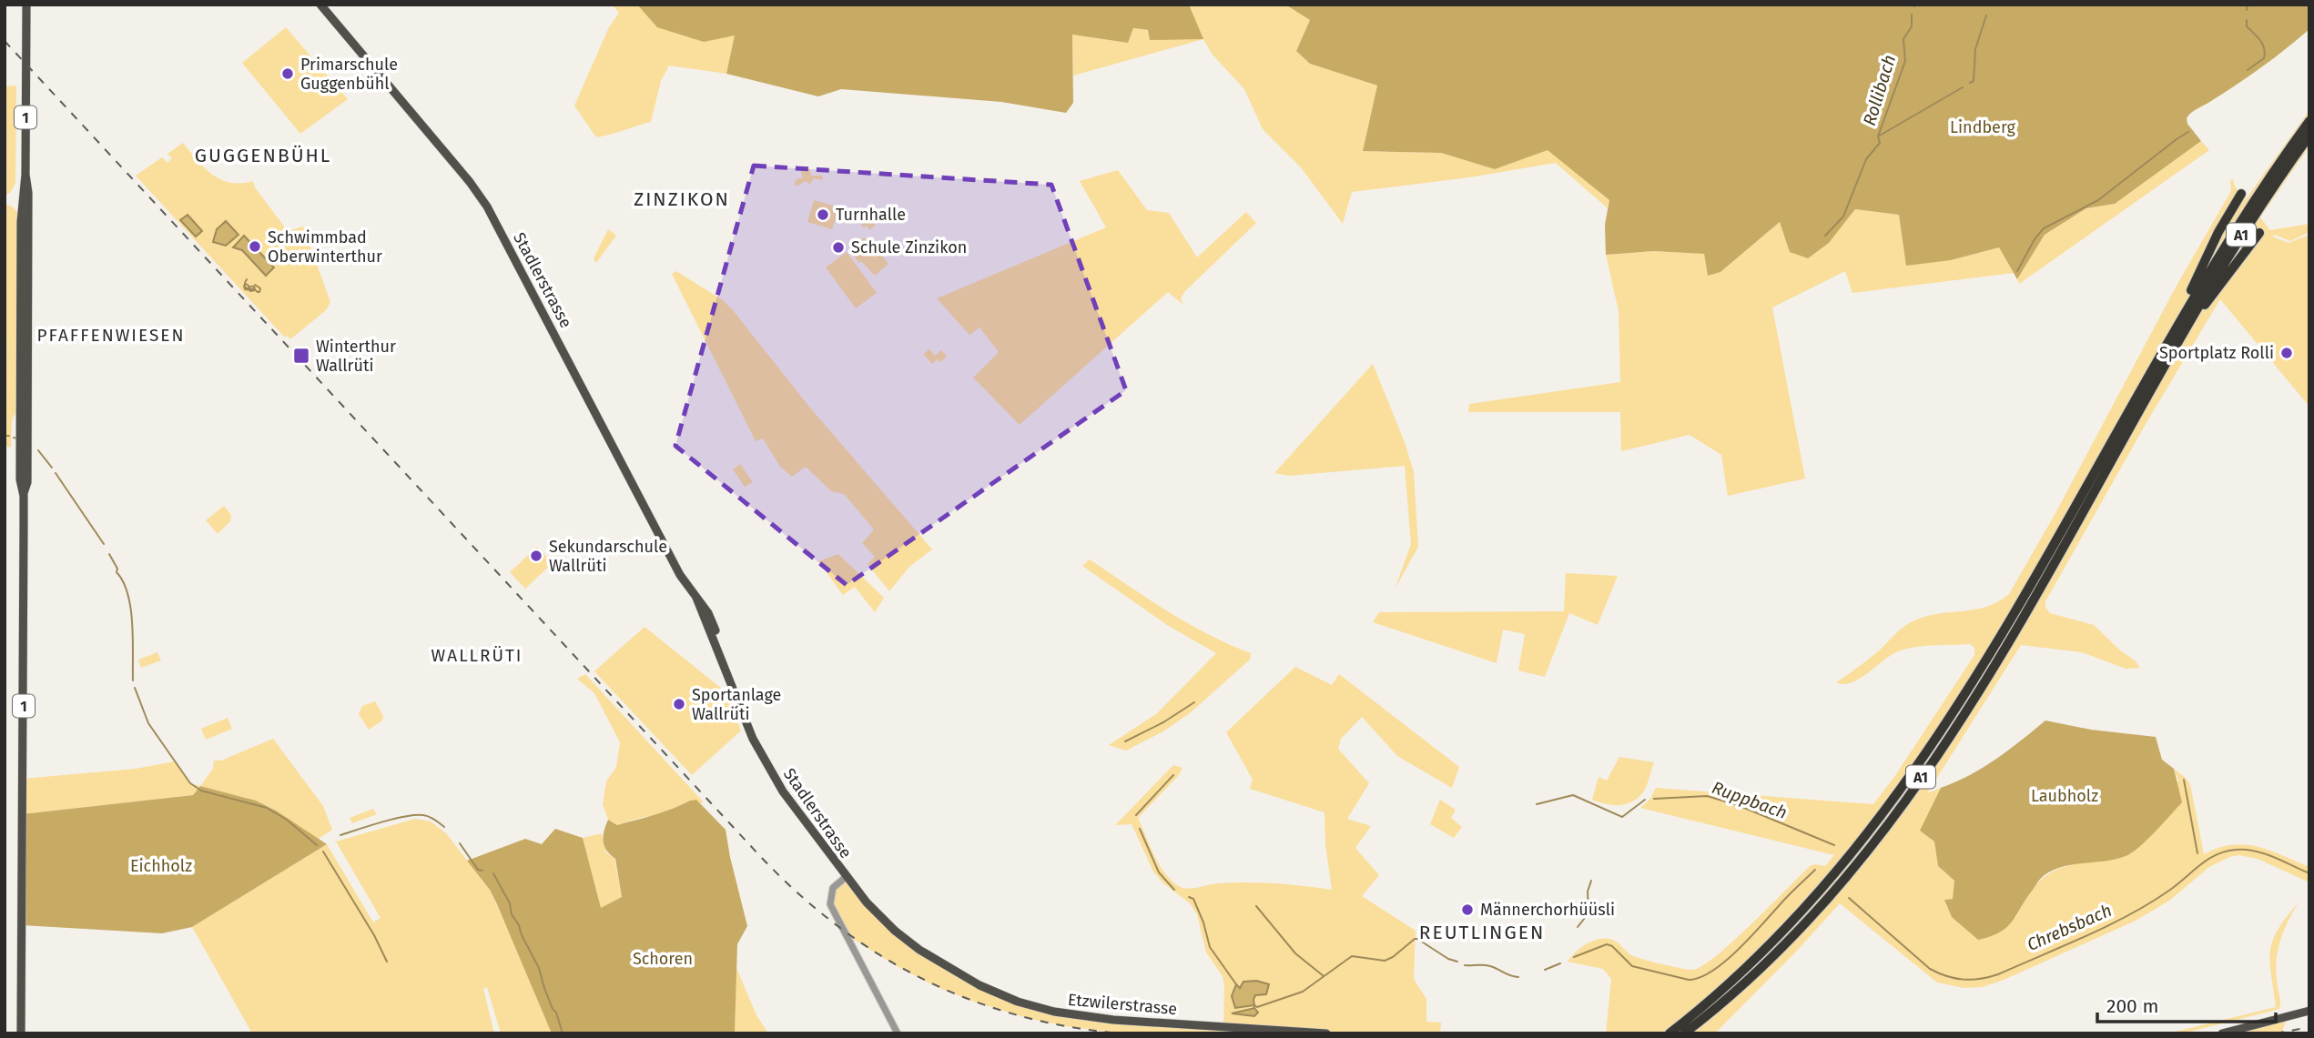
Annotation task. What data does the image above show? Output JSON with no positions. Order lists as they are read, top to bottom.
{
  "streets": {
    "highway": ["A1"],
    "main road": ["1", "Stadlerstrasse", "Etzwilerstrasse"]
  },
  "crossings": [
    ["Stadlerstrasse", "Etzwilerstrasse"]
  ],
  "districts": [
    "GUGGENBÜHL",
    "ZINZIKON",
    "PFAFFENWIESEN",
    "WALLRÜTI",
    "REUTLINGEN"
  ],
  "water": ["Rollibach", "Ruppbach", "Chrebsbach"],
  "parks": [
    "Lindberg",
    "Laubholz",
    "Eichholz",
    "Schoren"
  ],
  "places": {
    "other": [
      "Primarschule Guggenbühl",
      "Turnhalle",
      "Schwimmbad Oberwinterthur",
      "Schule Zinzikon",
      "Sportplatz Rolli",
      "Sekundarschule Wallrüti",
      "Sportanlage Wallrüti",
      "Männerchorhüüsli"
    ],
    "transit": ["Winterthur Wallrüti"]
  },
  "scale_bar": "200 m"
}
